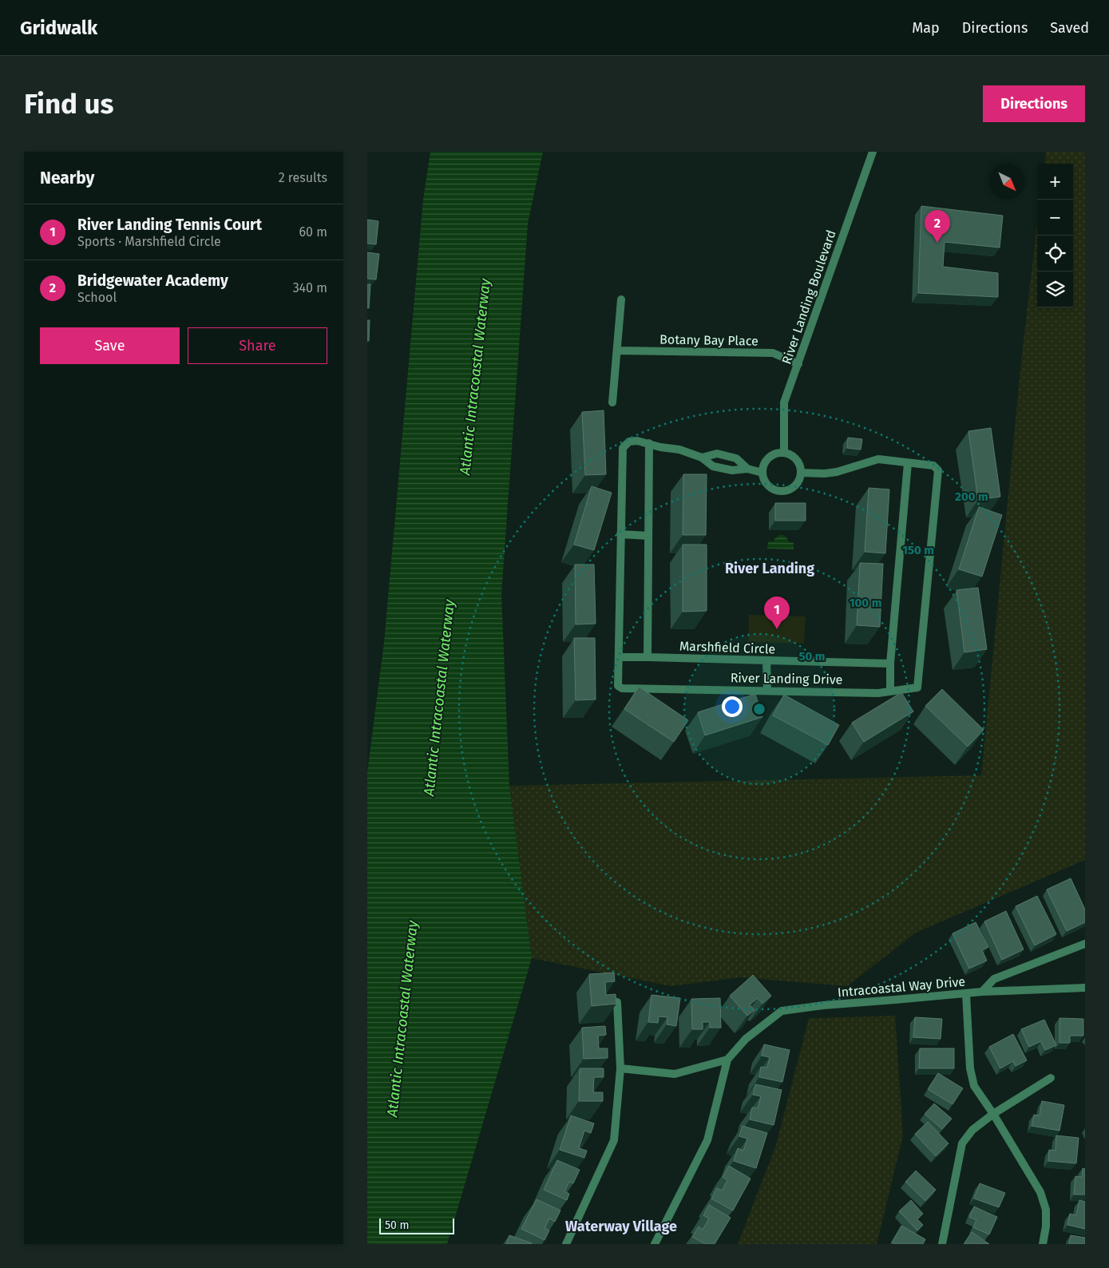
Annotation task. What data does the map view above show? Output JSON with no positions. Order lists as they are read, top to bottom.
{
  "streets": {
    "street": [
      "River Landing Boulevard",
      "Botany Bay Place",
      "Marshfield Circle",
      "River Landing Drive",
      "Intracoastal Way Drive"
    ]
  },
  "crossings": [
    ["River Landing Boulevard", "Botany Bay Place"],
    ["River Landing Boulevard", "River Landing Drive"],
    ["Marshfield Circle", "River Landing Drive"]
  ],
  "districts": ["River Landing", "Waterway Village"],
  "water": ["Atlantic Intracoastal Waterway"],
  "scale_bar": "50 m",
  "north": "bottom right",
  "page": {
    "header": "Gridwalk",
    "nav": ["Map", "Directions", "Saved"],
    "buttons": [
      "Directions",
      ["Save", "Share"]
    ],
    "title": "Find us",
    "heading": ["Nearby", "2 results"],
    "map_buttons": ["+", "−"],
    "list": [
      {
        "mark": "1",
        "name": "River Landing Tennis Court",
        "note": "Sports · Marshfield Circle",
        "value": "60 m"
      },
      {
        "mark": "2",
        "name": "Bridgewater Academy",
        "note": "School",
        "value": "340 m"
      }
    ],
    "pins": ["2", "1"],
    "scale": "50 m"
  },
  "rings": [
    "200 m",
    "150 m",
    "100 m",
    "50 m"
  ]
}
